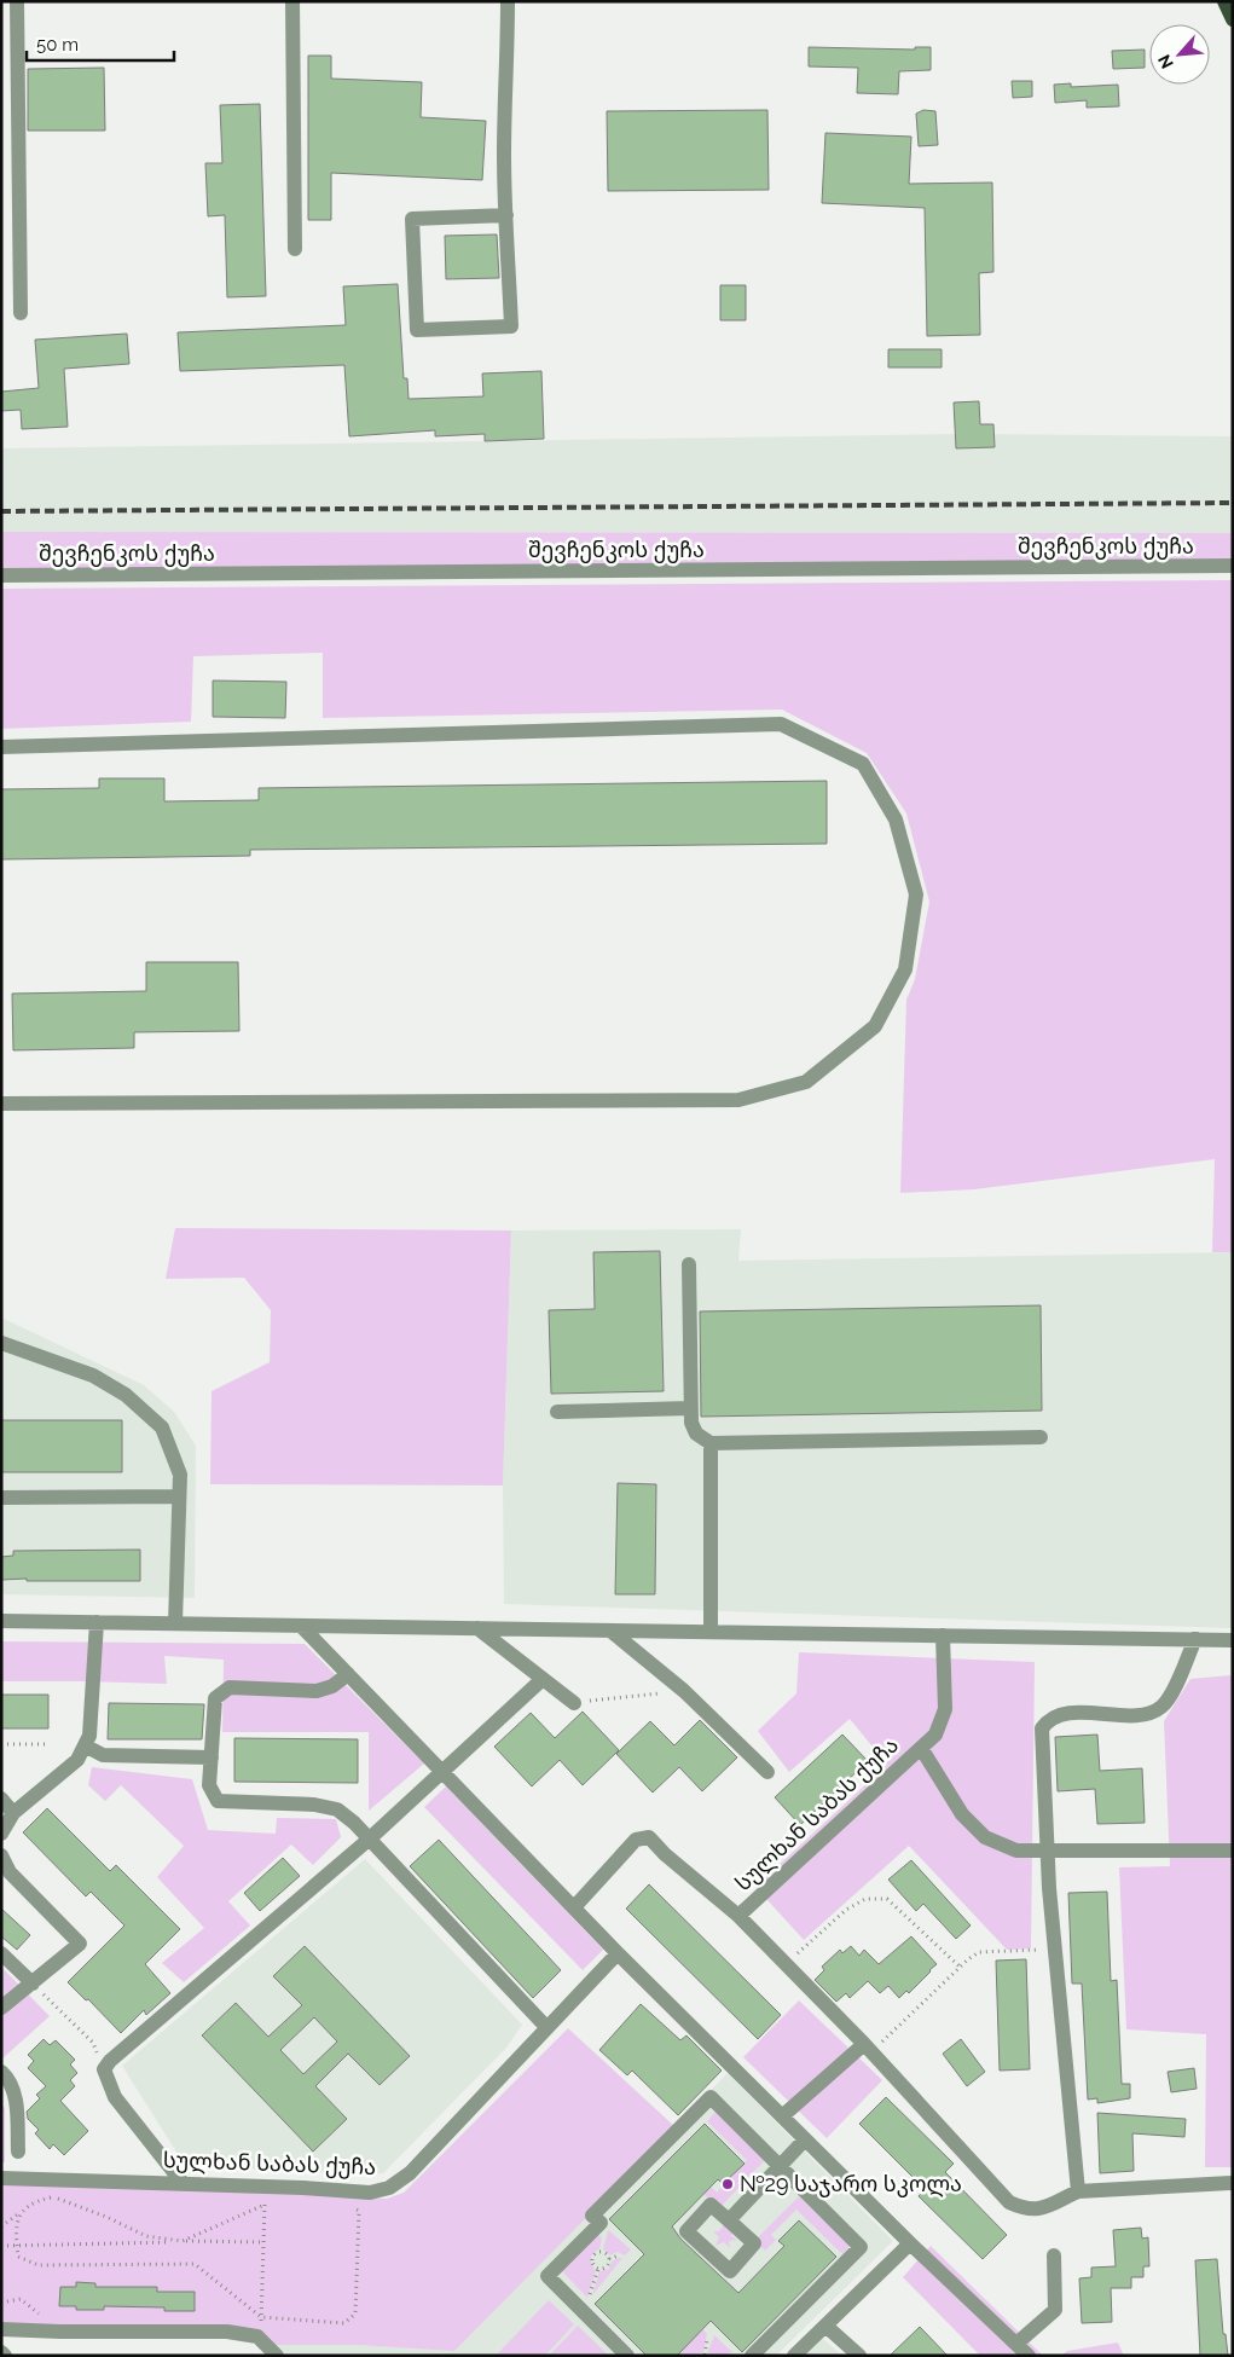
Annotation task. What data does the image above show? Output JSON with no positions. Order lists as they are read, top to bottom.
{
  "streets": {
    "street": ["შევჩენკოს ქუჩა", "სულხან საბას ქუჩა"]
  },
  "places": ["№29 საჯარო სკოლა"],
  "scale_bar": "50 m",
  "north": "bottom left"
}
